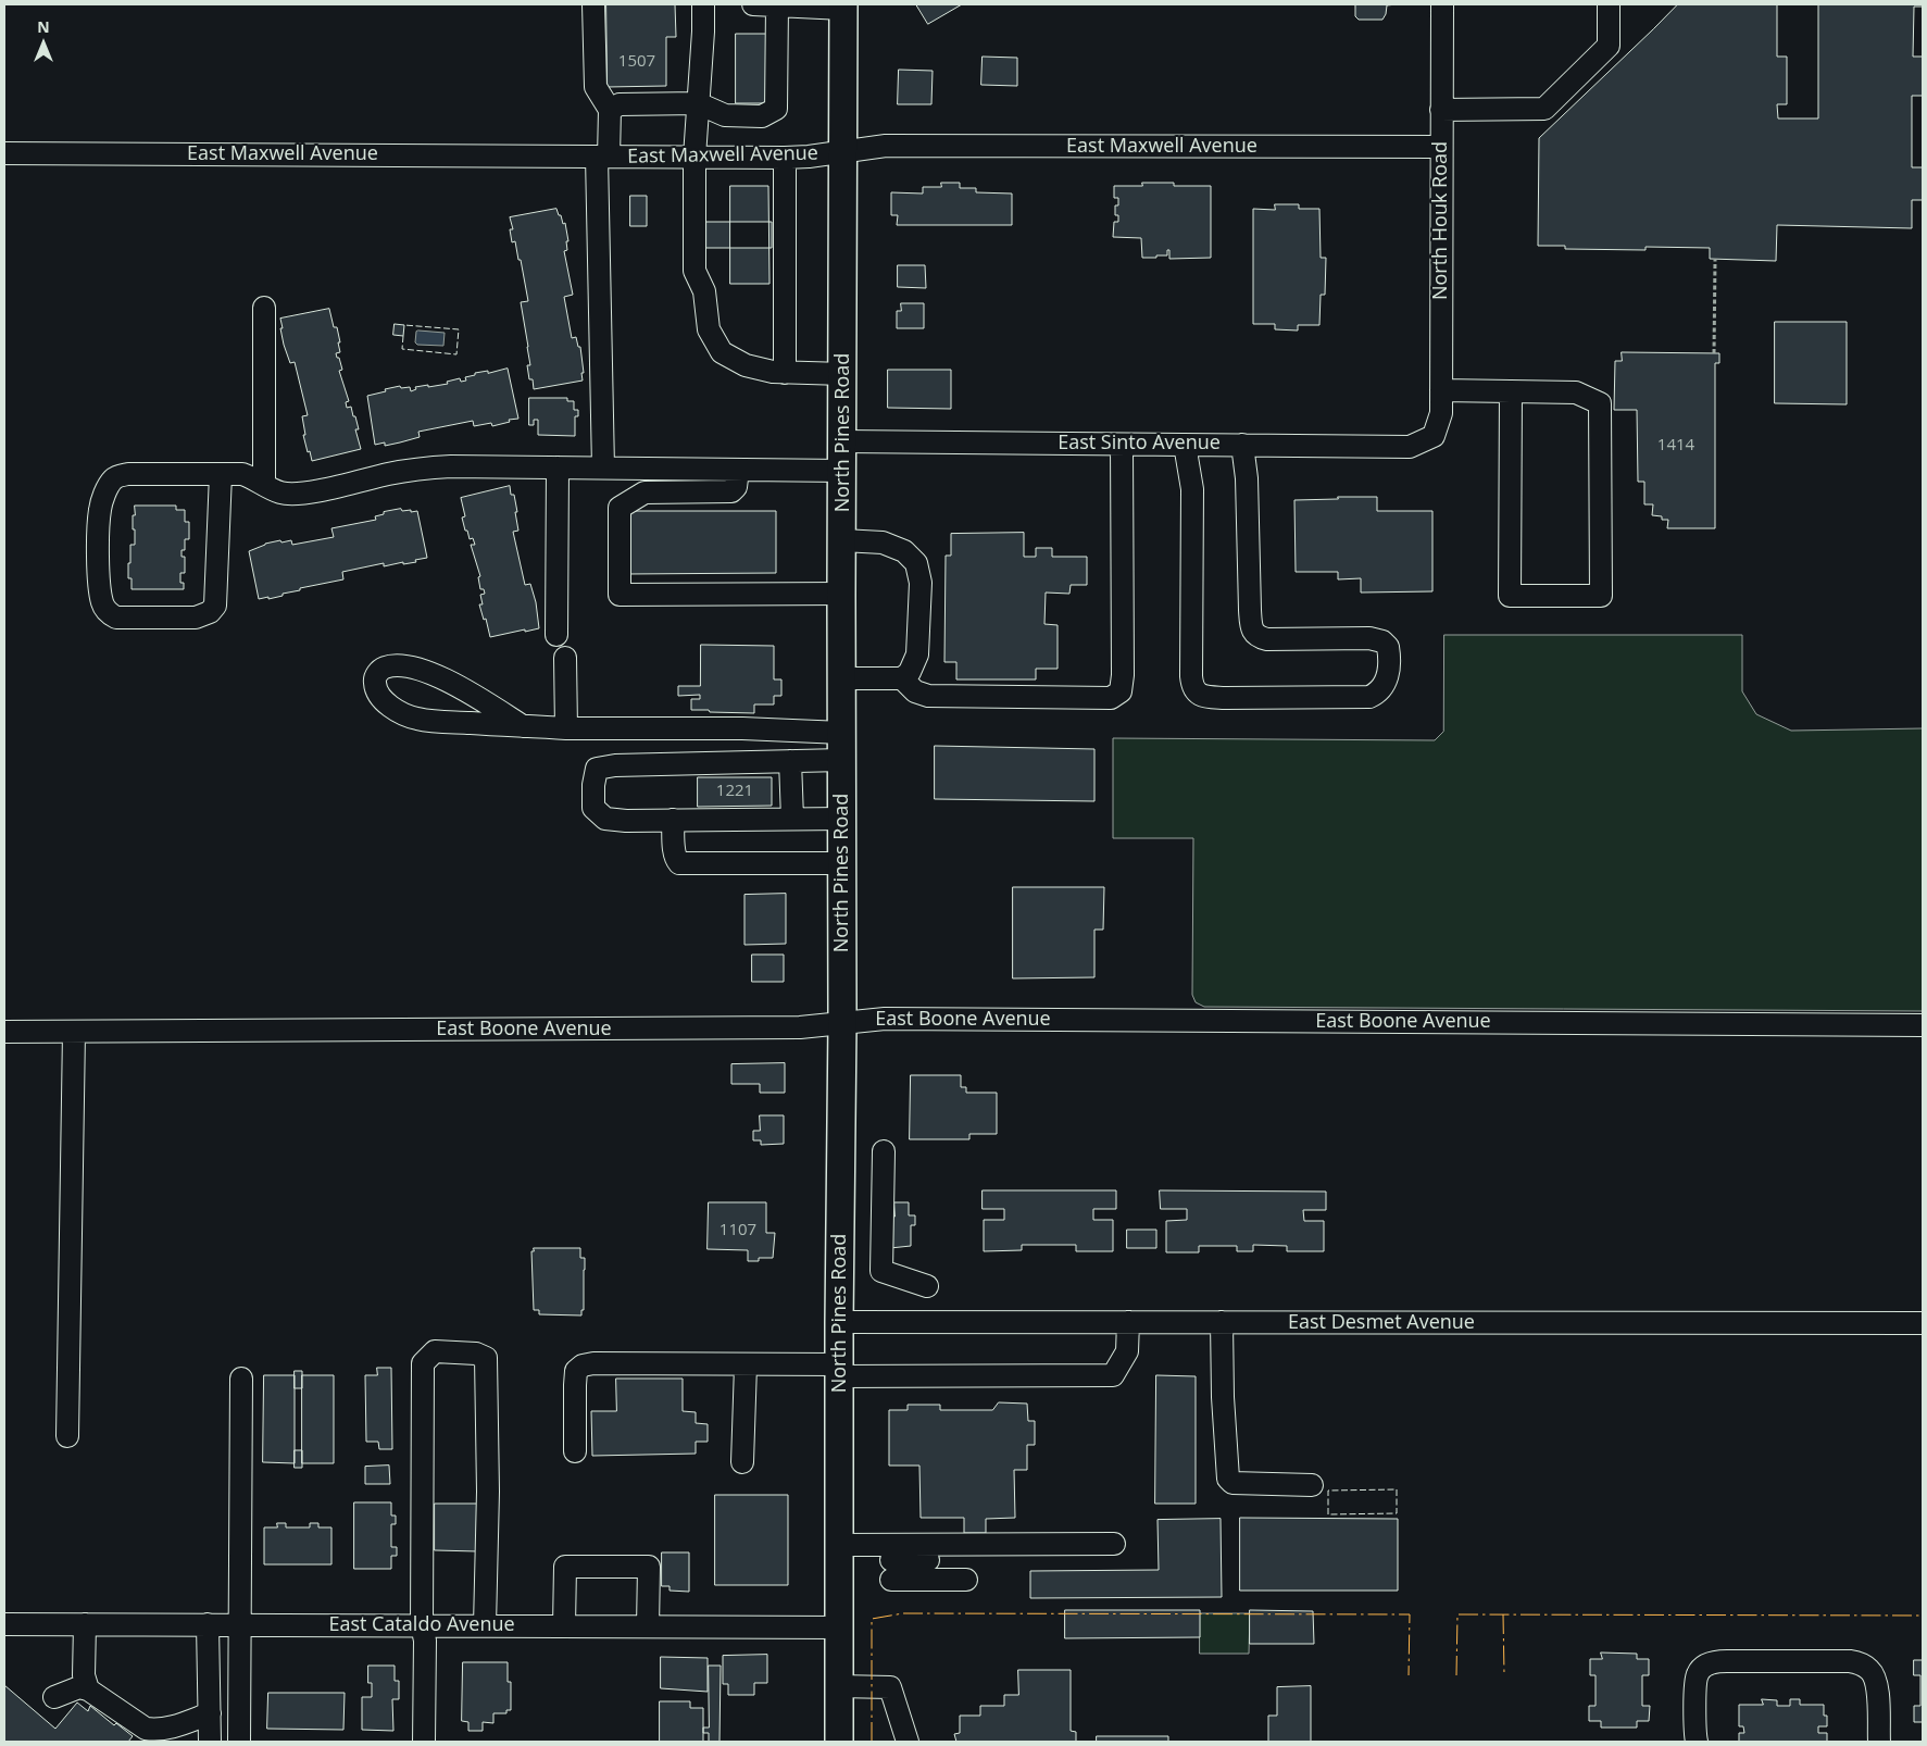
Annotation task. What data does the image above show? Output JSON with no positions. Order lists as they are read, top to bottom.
{
  "streets": {
    "main road": ["North Pines Road"],
    "street": [
      "East Maxwell Avenue",
      "North Houk Road",
      "East Sinto Avenue",
      "East Boone Avenue",
      "East Desmet Avenue",
      "East Cataldo Avenue"
    ]
  },
  "crossings": [
    ["East Maxwell Avenue", "North Houk Road"],
    ["East Maxwell Avenue", "North Pines Road"],
    ["North Houk Road", "East Sinto Avenue"],
    ["North Pines Road", "East Sinto Avenue"],
    ["North Pines Road", "East Boone Avenue"],
    ["North Pines Road", "East Desmet Avenue"],
    ["North Pines Road", "East Cataldo Avenue"]
  ],
  "house_numbers": [
    "1507",
    "1414",
    "1221",
    "1107"
  ],
  "north": "top"
}
